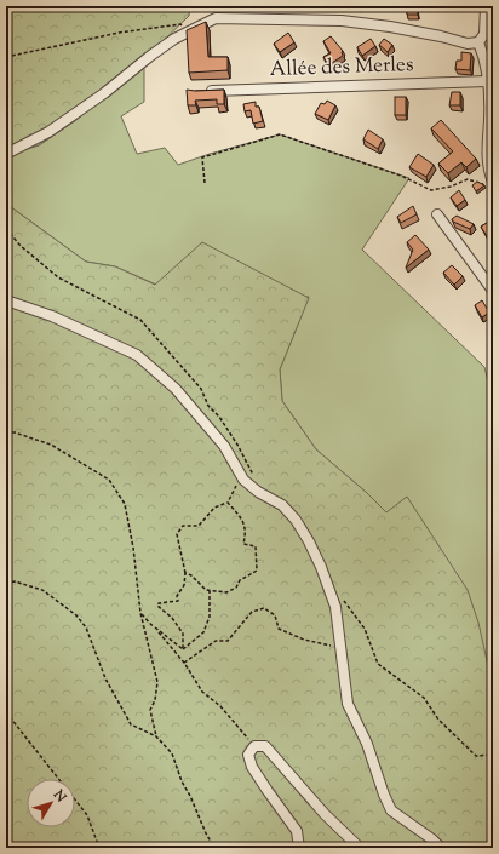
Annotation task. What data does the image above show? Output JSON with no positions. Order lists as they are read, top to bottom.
{
  "streets": {
    "street": ["Allée des Merles"]
  },
  "north": "top right"
}
